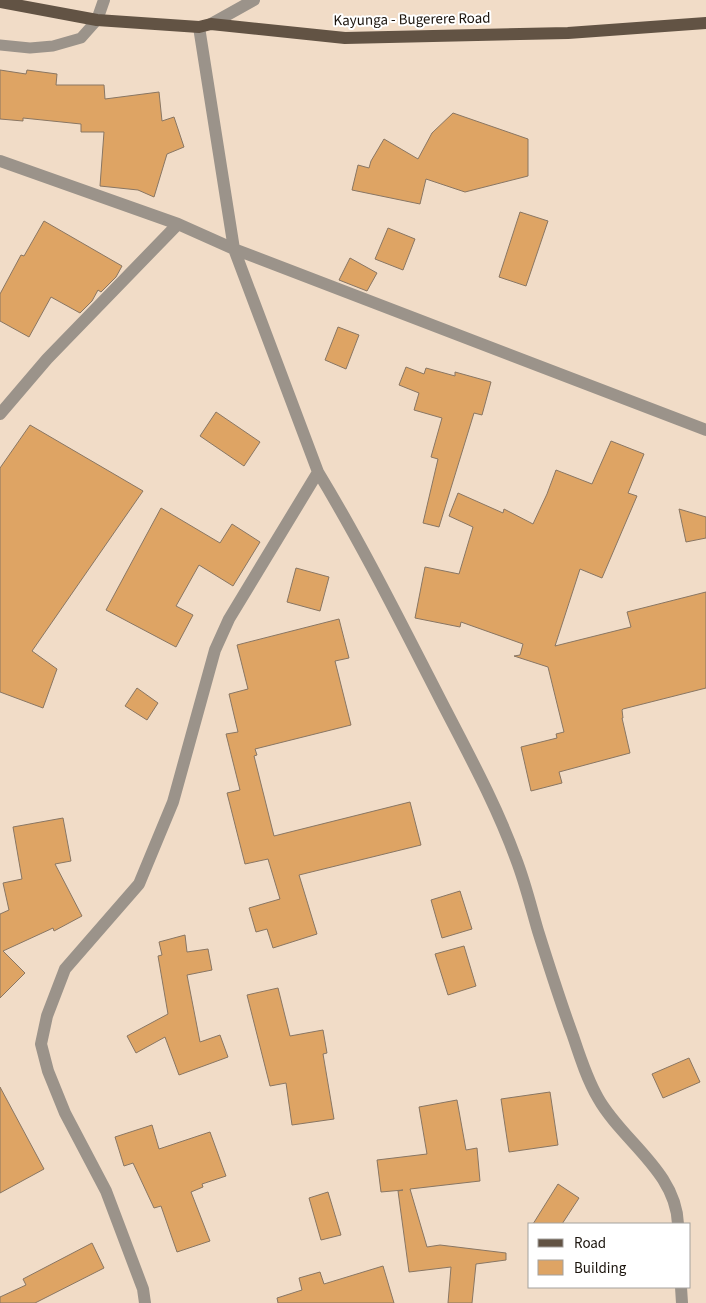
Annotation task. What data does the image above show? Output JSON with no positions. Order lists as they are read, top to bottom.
{
  "streets": {
    "main road": ["Kayunga - Bugerere Road"]
  },
  "legend": ["Road", "Building"]
}
